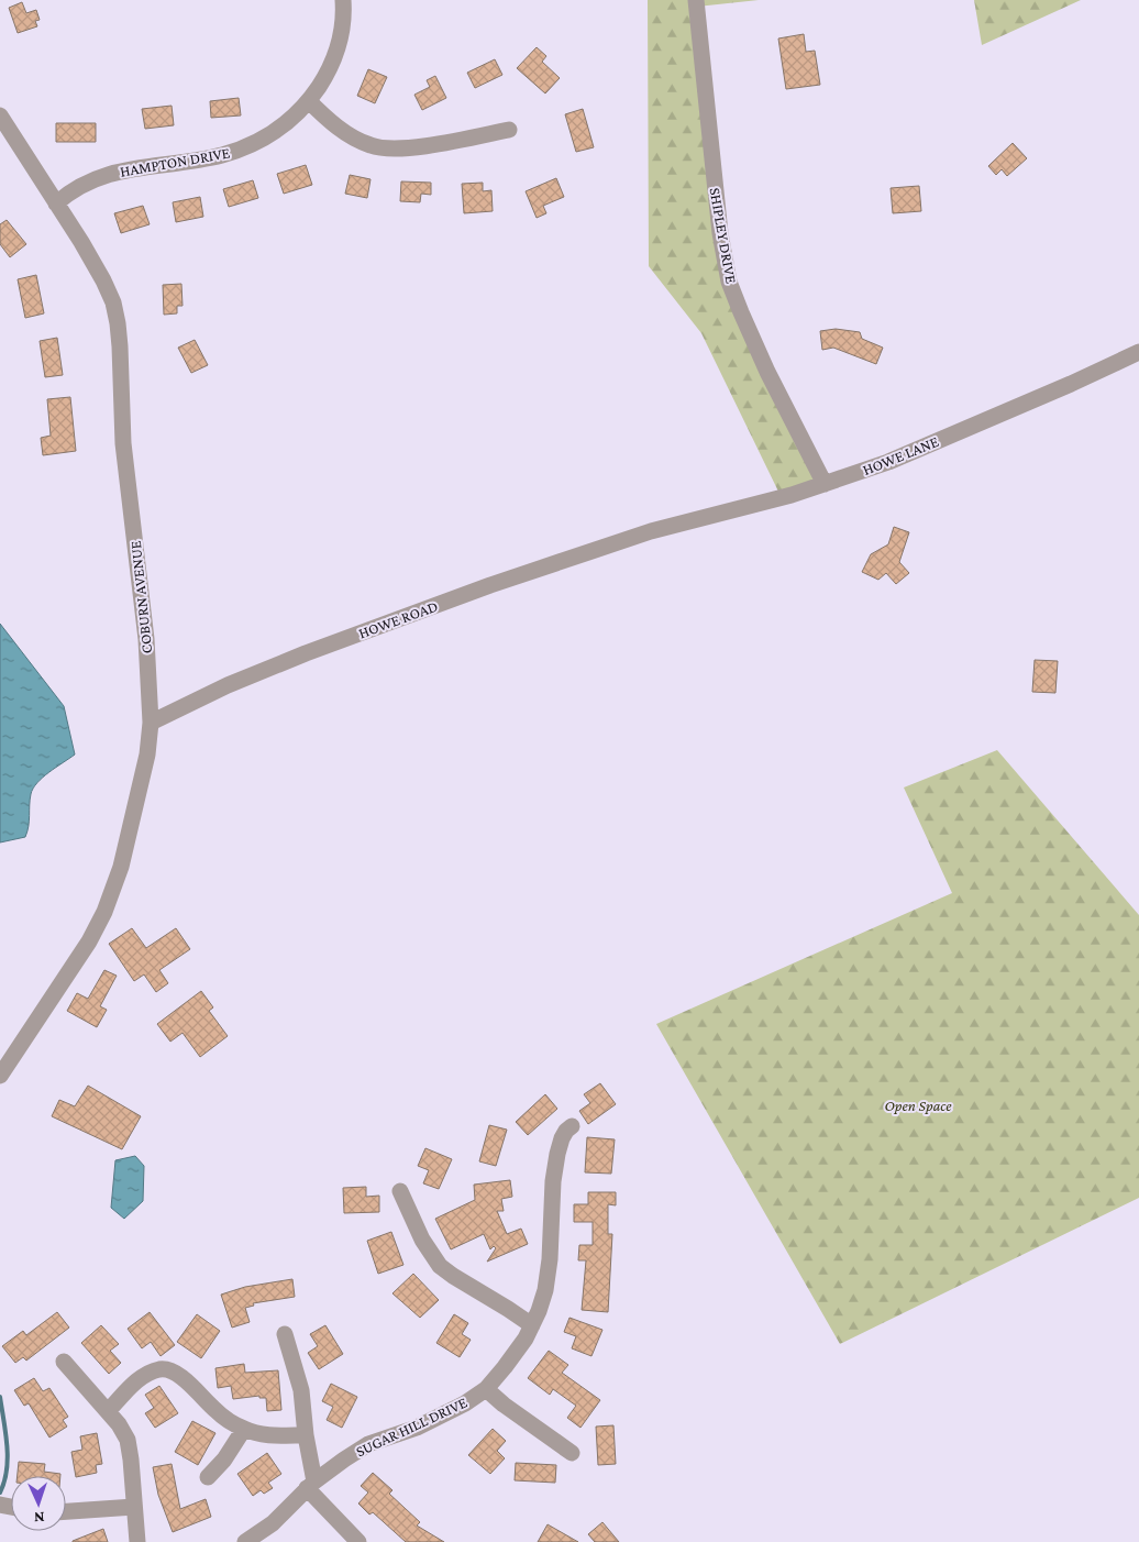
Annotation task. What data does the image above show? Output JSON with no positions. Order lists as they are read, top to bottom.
{
  "streets": {
    "street": [
      "HAMPTON DRIVE",
      "SHIPLEY DRIVE",
      "HOWE LANE",
      "COBURN AVENUE",
      "HOWE ROAD",
      "SUGAR HILL DRIVE"
    ]
  },
  "crossings": [
    ["HAMPTON DRIVE", "COBURN AVENUE"],
    ["SHIPLEY DRIVE", "HOWE LANE"],
    ["HOWE LANE", "HOWE ROAD"],
    ["COBURN AVENUE", "HOWE ROAD"]
  ],
  "parks": ["Open Space"],
  "north": "bottom"
}
